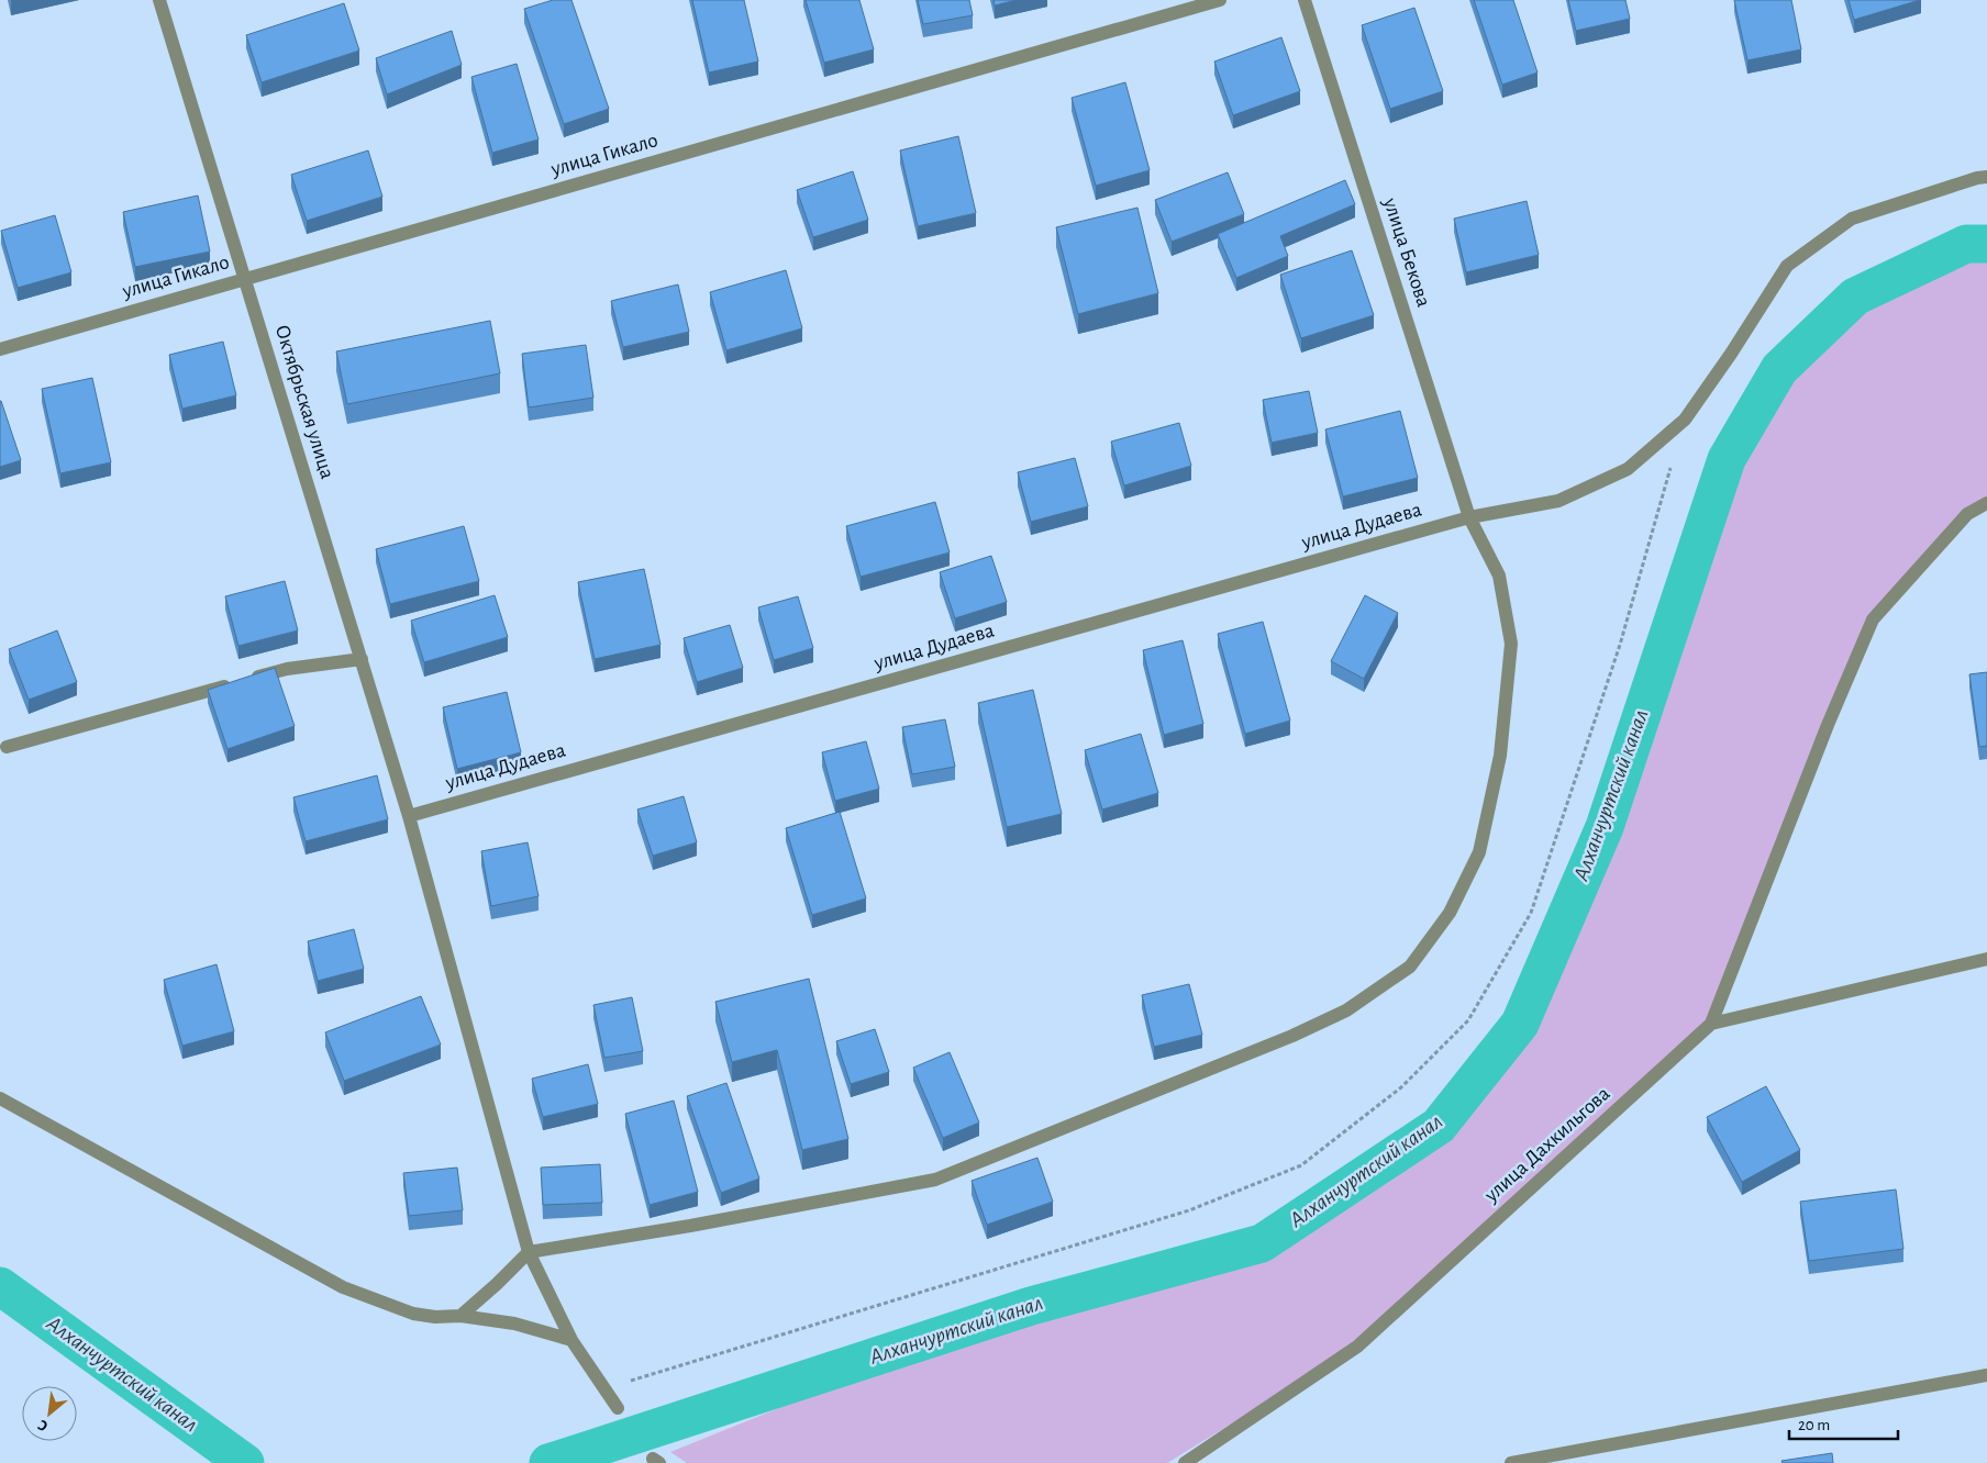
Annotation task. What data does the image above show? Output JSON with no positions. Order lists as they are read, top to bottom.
{
  "streets": {
    "street": [
      "улица Гикало",
      "улица Бекова",
      "Октябрьская улица",
      "улица Дудаева",
      "улица Дахкильгова"
    ]
  },
  "crossings": [
    ["улица Гикало", "Октябрьская улица"],
    ["улица Бекова", "Октябрьская улица"],
    ["улица Бекова", "улица Дудаева"],
    ["Октябрьская улица", "улица Дудаева"]
  ],
  "water": ["Алханчуртский канал"],
  "scale_bar": "20 m",
  "north": "bottom left"
}
